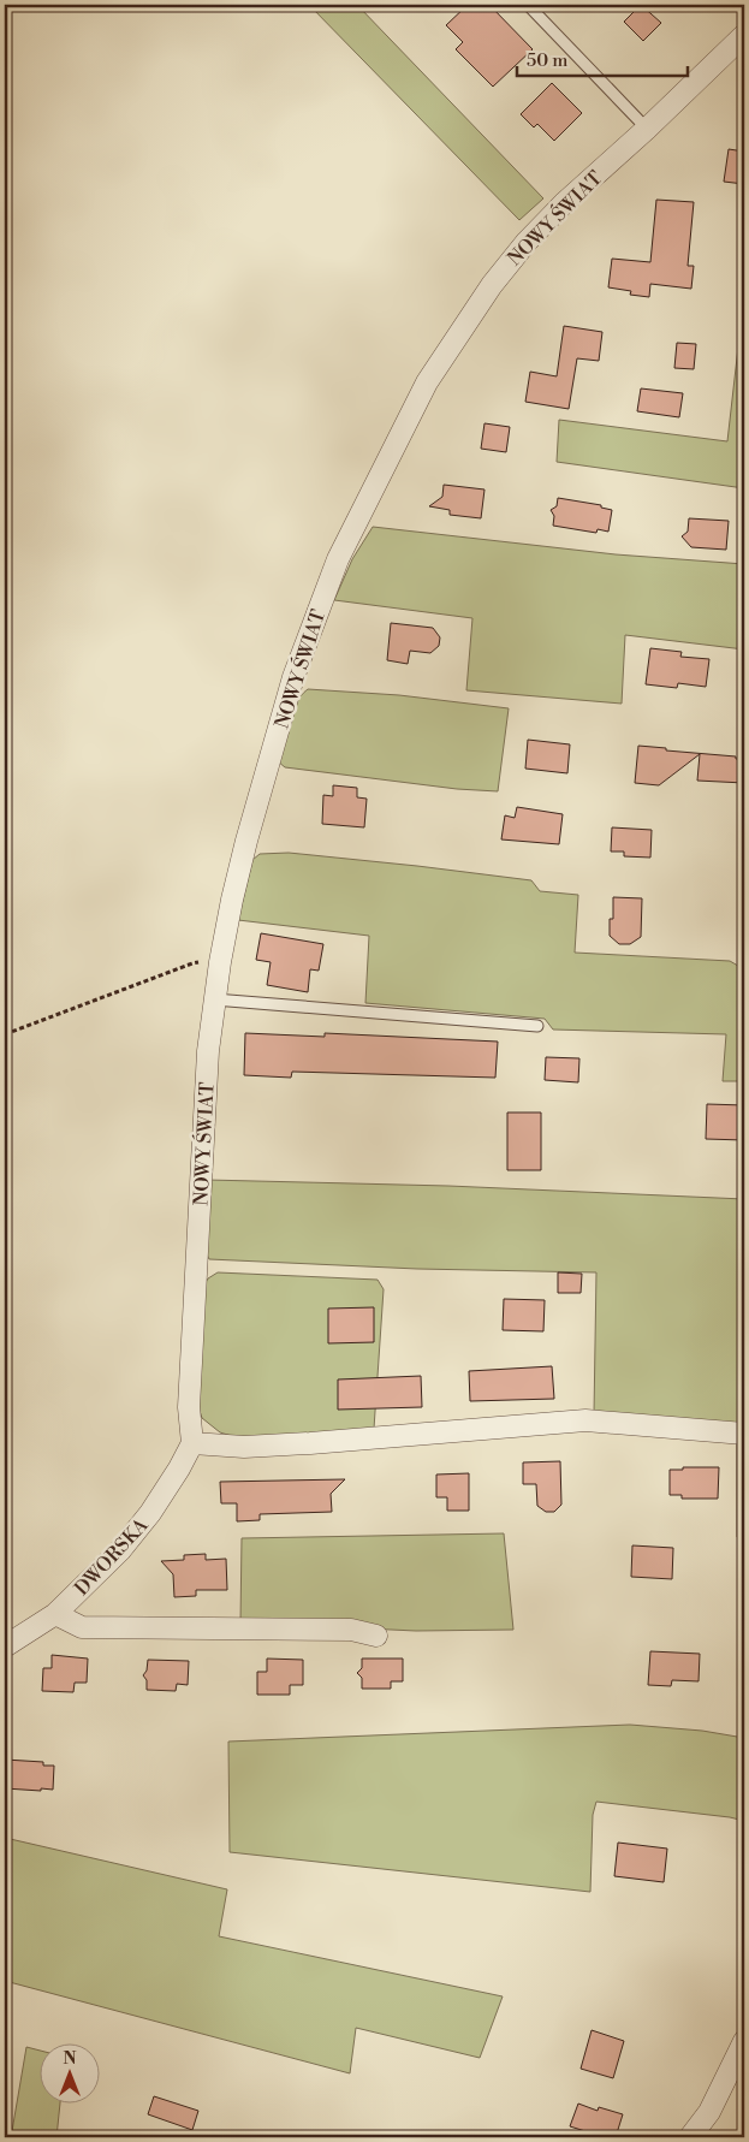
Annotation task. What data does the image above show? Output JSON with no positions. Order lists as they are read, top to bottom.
{
  "streets": {
    "street": ["NOWY ŚWIAT", "DWORSKA"]
  },
  "crossings": [
    ["NOWY ŚWIAT", "DWORSKA"]
  ],
  "scale_bar": "50 m",
  "north": "top"
}
